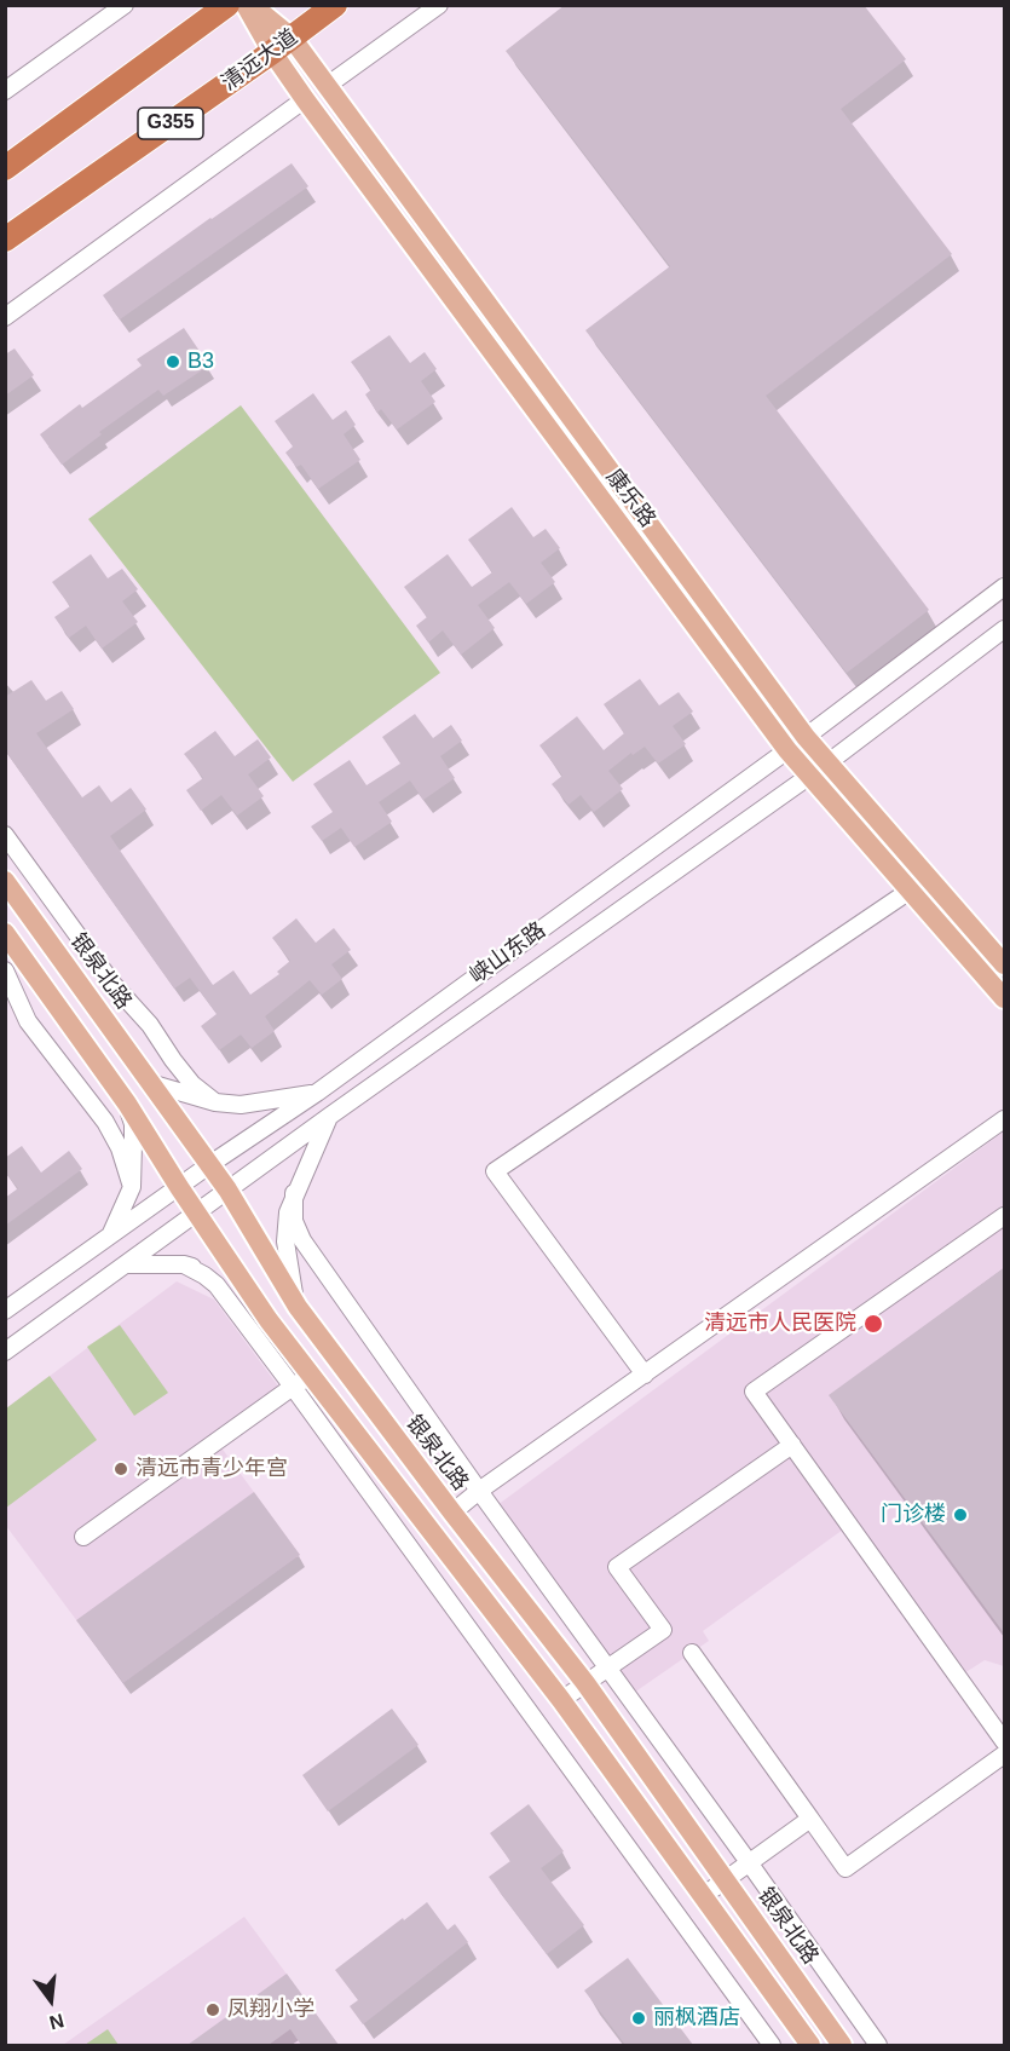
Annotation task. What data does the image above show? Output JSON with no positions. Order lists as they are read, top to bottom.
{
  "streets": {
    "highway": ["清远大道", "G355"],
    "main road": ["康乐路", "银泉北路"],
    "street": ["峡山东路"]
  },
  "crossings": [
    ["清远大道", "康乐路"],
    ["康乐路", "峡山东路"],
    ["峡山东路", "银泉北路"]
  ],
  "places": [
    "B3",
    "清远市人民医院",
    "清远市青少年宫",
    "门诊楼",
    "凤翔小学",
    "丽枫酒店"
  ],
  "north": "bottom"
}
